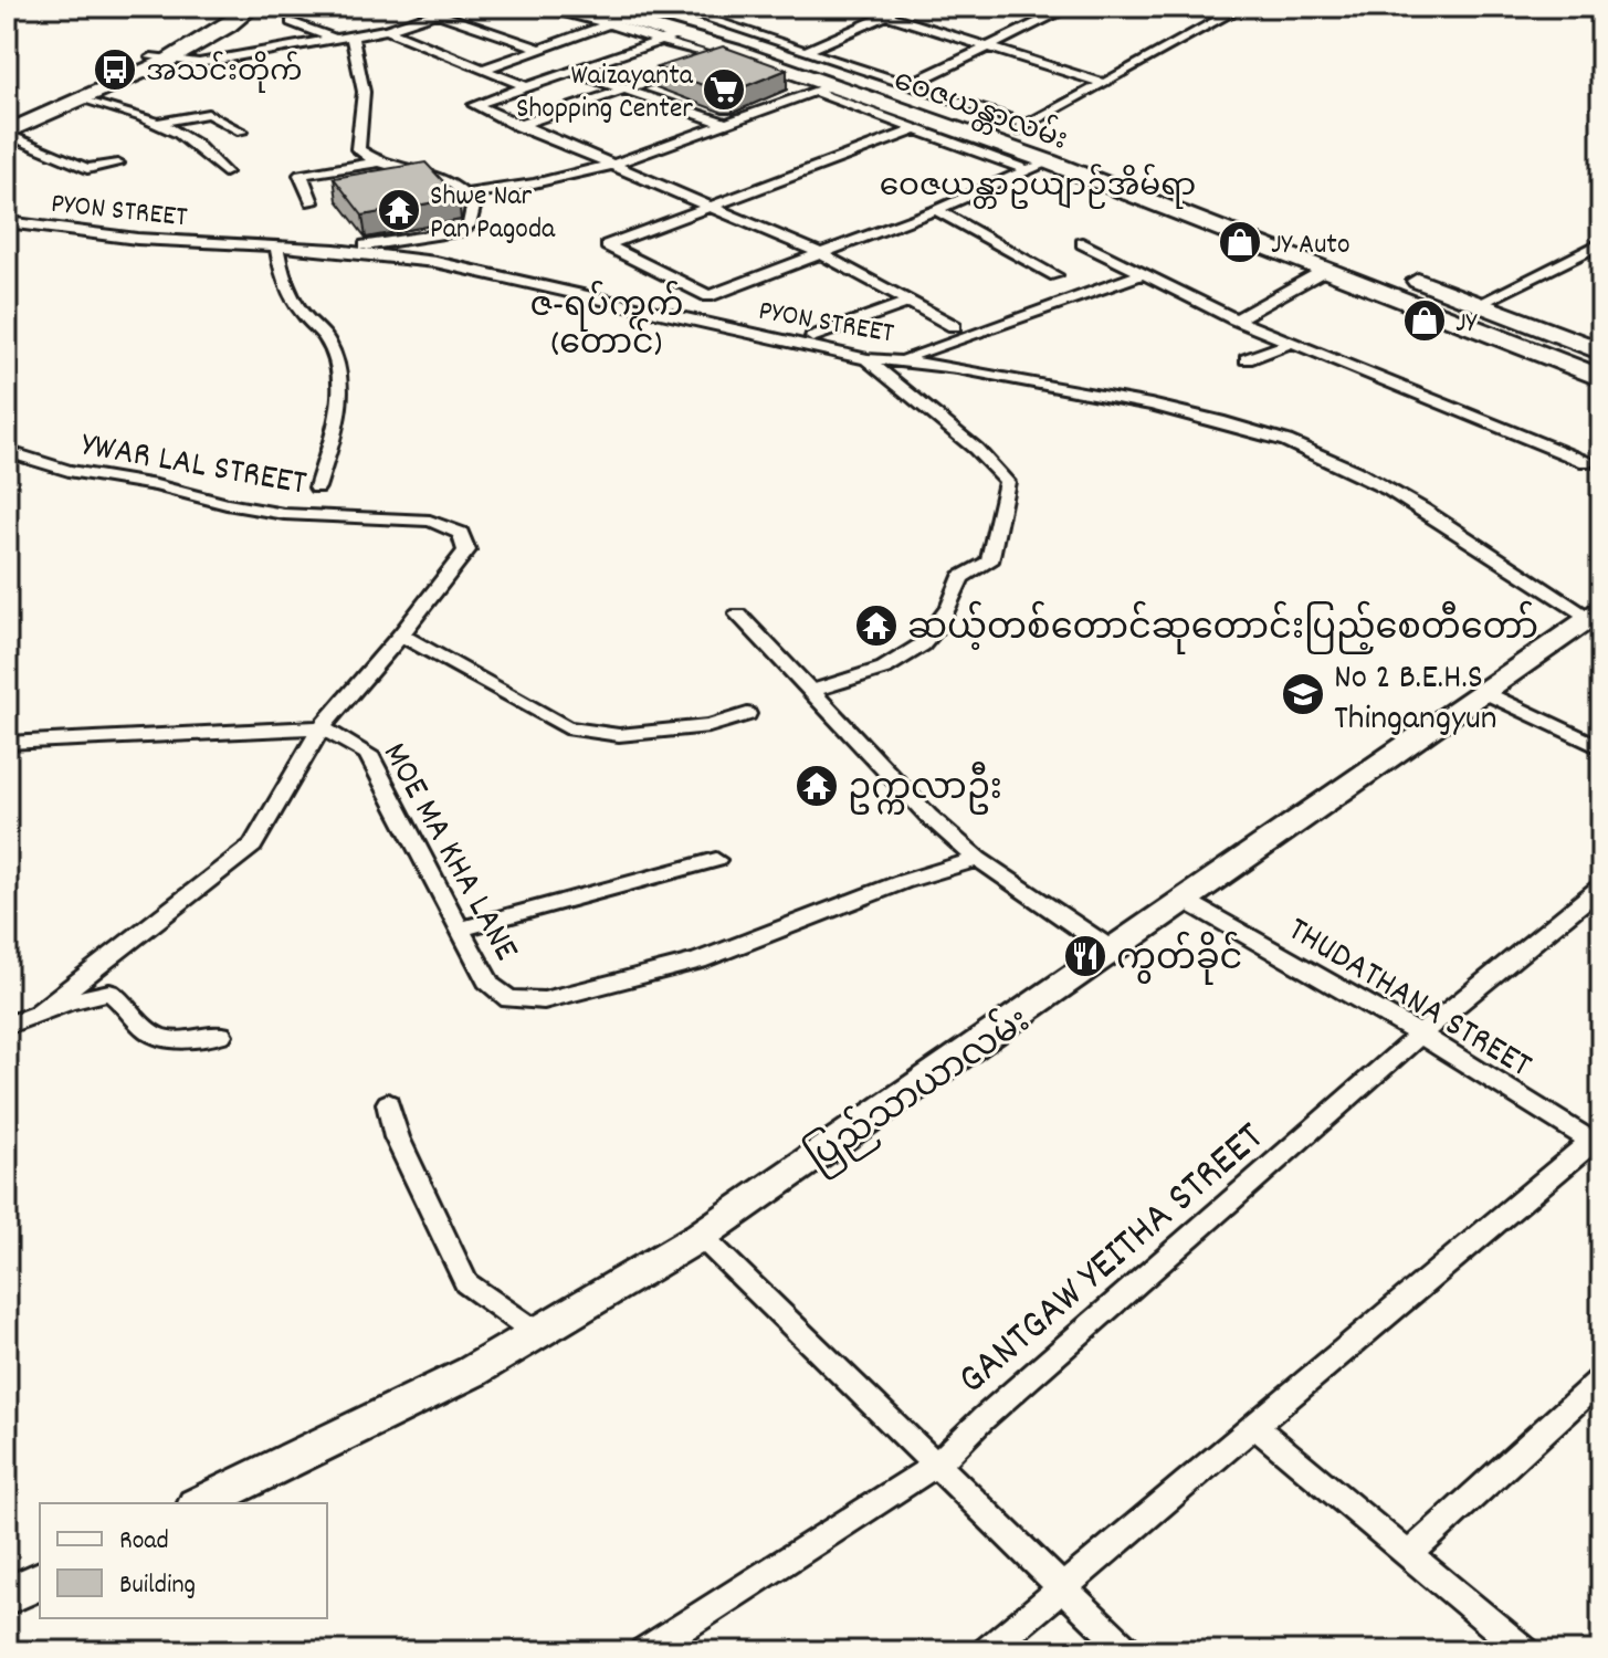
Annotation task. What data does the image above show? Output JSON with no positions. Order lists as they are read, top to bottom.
{
  "streets": {
    "main road": ["ဝေဇယန္တာလမ်း"],
    "street": [
      "PYON STREET",
      "YWAR LAL STREET",
      "MOE MA KHA LANE",
      "THUDATHANA STREET",
      "ပြည်သာယာလမ်း",
      "GANTGAW YEITHA STREET"
    ]
  },
  "crossings": [
    ["PYON STREET", "ပြည်သာယာလမ်း"],
    ["THUDATHANA STREET", "ပြည်သာယာလမ်း"],
    ["THUDATHANA STREET", "GANTGAW YEITHA STREET"]
  ],
  "districts": ["ဝေဇယန္တာဥယျာဉ်အိမ်ရာ", "ဇ-ရပ်ကွက် (တောင်)"],
  "places": {
    "bus stop": ["အသင်းတိုက်"],
    "supermarket": ["Waizayanta Shopping Center"],
    "temple": ["Shwe Nar Pan Pagoda", "ဆယ့်တစ်တောင်ဆုတောင်းပြည့်စေတီတော်", "ဥက္ကလာဦး"],
    "shop": ["JY Auto", "JY"],
    "school or university": ["No 2 B.E.H.S Thingangyun"],
    "restaurant": ["ကွတ်ခိုင်"]
  },
  "legend": ["Road", "Building"]
}
